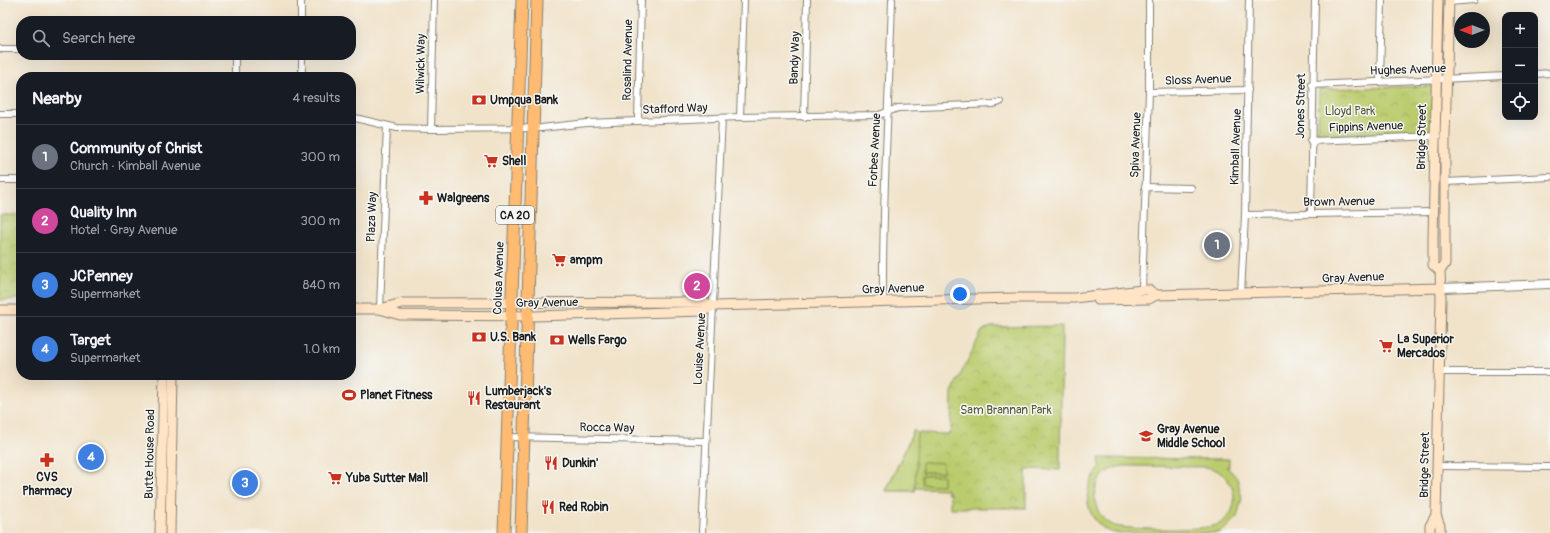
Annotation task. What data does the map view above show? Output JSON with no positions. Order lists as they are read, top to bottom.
{
  "streets": {
    "highway": ["CA 20", "Colusa Avenue"],
    "main road": ["Bridge Street", "Gray Avenue", "Butte House Road"],
    "street": [
      "Bandy Way",
      "Rosalind Avenue",
      "Wilwick Way",
      "Hughes Avenue",
      "Sloss Avenue",
      "Jones Street",
      "Stafford Way",
      "Fippins Avenue",
      "Spiva Avenue",
      "Kimball Avenue",
      "Forbes Avenue",
      "Brown Avenue",
      "Plaza Way",
      "Louise Avenue",
      "Rocca Way"
    ]
  },
  "crossings": [
    ["Bandy Way", "Stafford Way"],
    ["Rosalind Avenue", "Stafford Way"],
    ["Wilwick Way", "Stafford Way"],
    ["Hughes Avenue", "Jones Street"],
    ["Hughes Avenue", "Bridge Street"],
    ["Sloss Avenue", "Spiva Avenue"],
    ["Sloss Avenue", "Kimball Avenue"],
    ["Jones Street", "Fippins Avenue"],
    ["Jones Street", "Brown Avenue"],
    ["Stafford Way", "Forbes Avenue"],
    ["Stafford Way", "CA 20"],
    ["Stafford Way", "Plaza Way"],
    ["Stafford Way", "Colusa Avenue"],
    ["Stafford Way", "Louise Avenue"],
    ["Fippins Avenue", "Bridge Street"],
    ["Bridge Street", "Brown Avenue"],
    ["Bridge Street", "Gray Avenue"],
    ["Spiva Avenue", "Gray Avenue"],
    ["Kimball Avenue", "Brown Avenue"],
    ["Kimball Avenue", "Gray Avenue"],
    ["Forbes Avenue", "Gray Avenue"],
    ["CA 20", "Gray Avenue"],
    ["CA 20", "Rocca Way"],
    ["Plaza Way", "Gray Avenue"],
    ["Colusa Avenue", "Gray Avenue"],
    ["Colusa Avenue", "Rocca Way"],
    ["Gray Avenue", "Louise Avenue"],
    ["Louise Avenue", "Rocca Way"]
  ],
  "parks": ["Lloyd Park", "Sam Brannan Park"],
  "places": {
    "bank": ["Umpqua Bank", "U.S. Bank", "Wells Fargo"],
    "supermarket": [
      "Shell",
      "ampm",
      "La Superior Mercados",
      "Yuba Sutter Mall"
    ],
    "pharmacy": ["Walgreens", "CVS Pharmacy"],
    "sports": ["Planet Fitness"],
    "restaurant": ["Lumberjack's Restaurant", "Dunkin'", "Red Robin"],
    "school or university": ["Gray Avenue Middle School"]
  },
  "north": "left",
  "page": {
    "map_buttons": ["+", "−"],
    "search": "Search here",
    "heading": ["Nearby", "4 results"],
    "list": [
      {
        "mark": "1",
        "name": "Community of Christ",
        "note": "Church · Kimball Avenue",
        "value": "300 m"
      },
      {
        "mark": "2",
        "name": "Quality Inn",
        "note": "Hotel · Gray Avenue",
        "value": "300 m"
      },
      {
        "mark": "3",
        "name": "JCPenney",
        "note": "Supermarket",
        "value": "840 m"
      },
      {
        "mark": "4",
        "name": "Target",
        "note": "Supermarket",
        "value": "1.0 km"
      }
    ],
    "pins": [
      "1",
      "2",
      "4",
      "3"
    ]
  }
}
